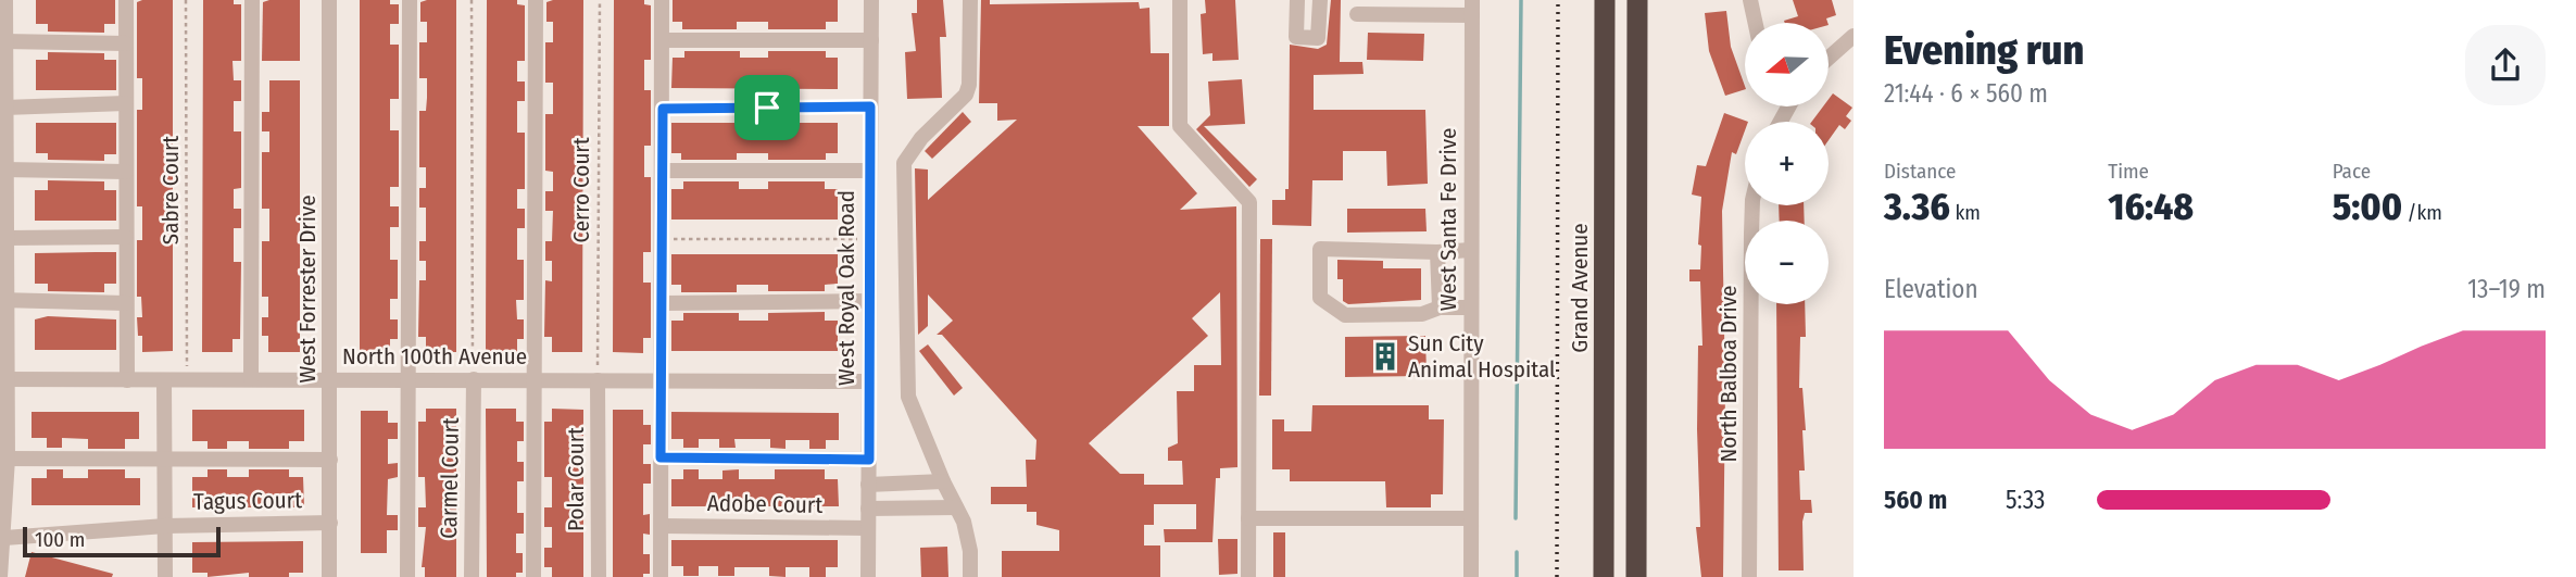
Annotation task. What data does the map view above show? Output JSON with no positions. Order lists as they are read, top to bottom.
{
  "streets": {
    "highway": ["Grand Avenue"],
    "street": [
      "West Santa Fe Drive",
      "West Royal Oak Road",
      "West Forrester Drive",
      "North 100th Avenue",
      "North Balboa Drive",
      "Carmel Court",
      "Polar Court",
      "Tagus Court",
      "Adobe Court"
    ],
    "path": ["Sabre Court", "Cerro Court"]
  },
  "crossings": [
    ["Sabre Court", "North 100th Avenue"],
    ["Cerro Court", "North 100th Avenue"],
    ["Cerro Court", "Polar Court"],
    ["West Royal Oak Road", "North 100th Avenue"],
    ["West Royal Oak Road", "Adobe Court"],
    ["West Forrester Drive", "North 100th Avenue"],
    ["West Forrester Drive", "Tagus Court"],
    ["North 100th Avenue", "Carmel Court"],
    ["North 100th Avenue", "Polar Court"]
  ],
  "places": {
    "building": ["Sun City Animal Hospital"]
  },
  "scale_bar": "100 m",
  "north": "left",
  "page": {
    "heading": ["Evening run", "21:44 · 6 × 560 m"],
    "map_buttons": ["+", "−"],
    "stats": [
      ["Distance", "3.36 km"],
      ["Time", "16:48"],
      ["Pace", "5:00 /km"]
    ],
    "chart": ["Elevation", "13–19 m"],
    "list": [
      {
        "name": "560 m",
        "note": "5:33"
      }
    ],
    "scale": "100 m"
  }
}
